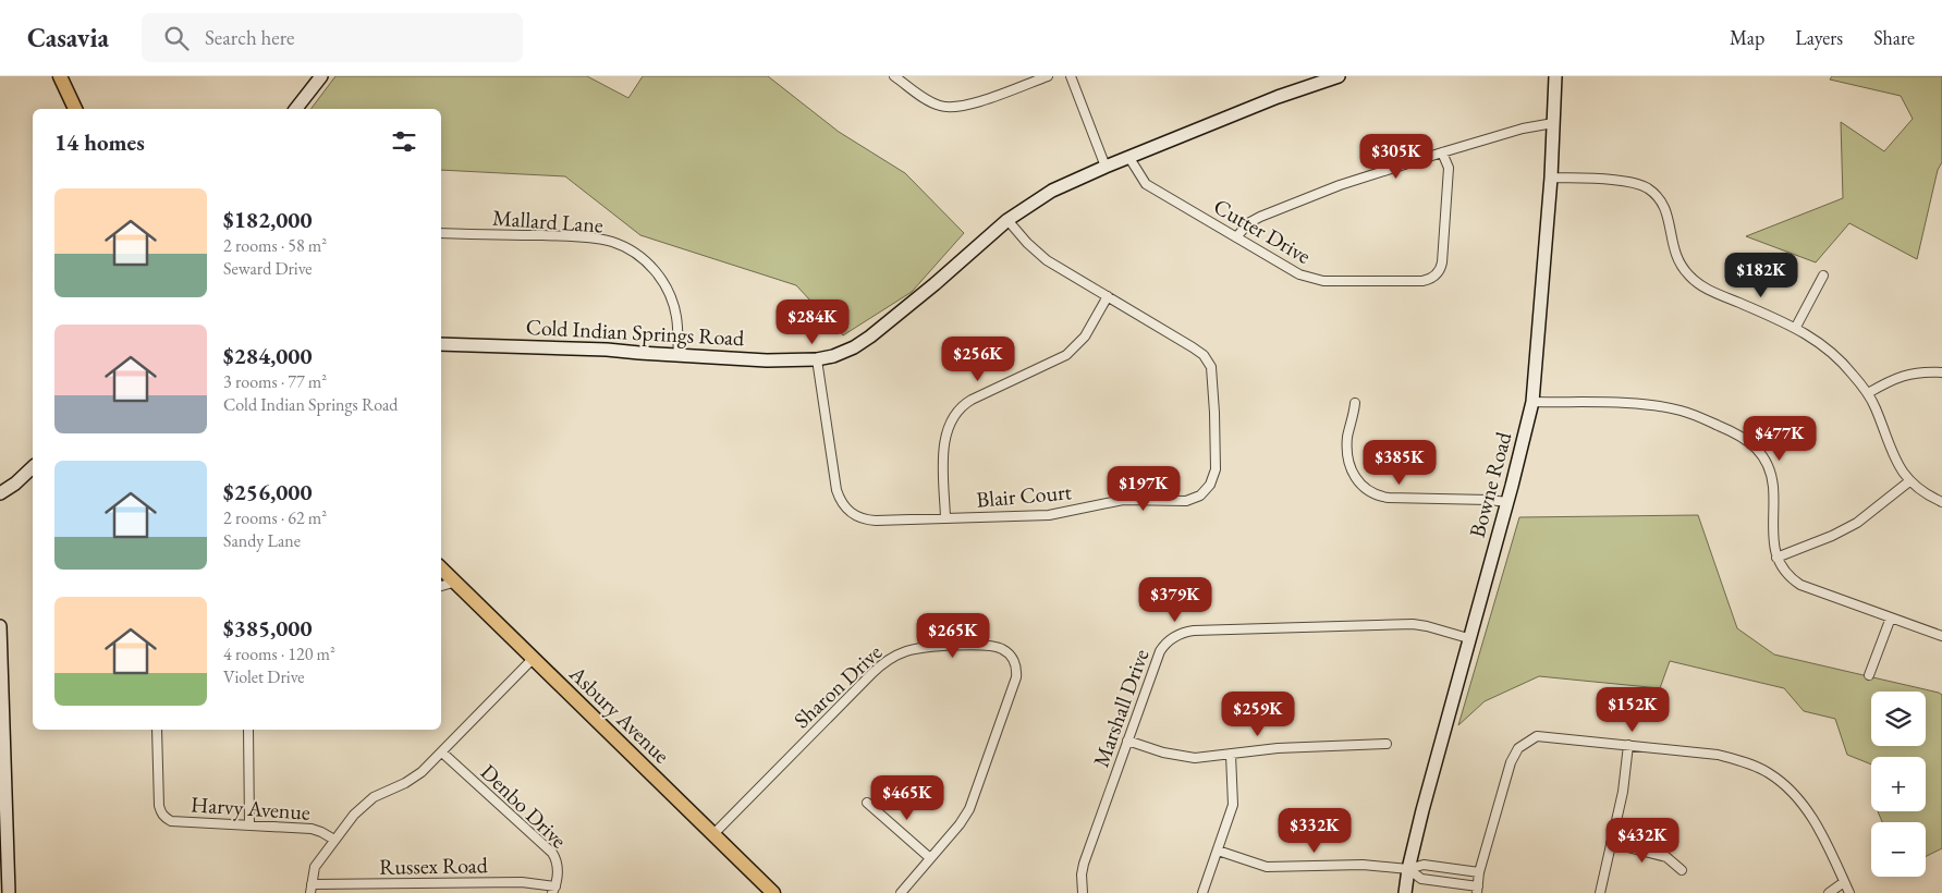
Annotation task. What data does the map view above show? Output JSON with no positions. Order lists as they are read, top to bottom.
{
  "streets": {
    "main road": ["Asbury Avenue"],
    "street": [
      "Mallard Lane",
      "Cutter Drive",
      "Cold Indian Springs Road",
      "Bowne Road",
      "Blair Court",
      "Sharon Drive",
      "Marshall Drive",
      "Denbo Drive",
      "Harvy Avenue",
      "Russex Road"
    ]
  },
  "crossings": [
    ["Mallard Lane", "Cold Indian Springs Road"],
    ["Cutter Drive", "Cold Indian Springs Road"],
    ["Cold Indian Springs Road", "Blair Court"],
    ["Bowne Road", "Marshall Drive"],
    ["Sharon Drive", "Asbury Avenue"],
    ["Denbo Drive", "Russex Road"]
  ],
  "page": {
    "header": "Casavia",
    "search": "Search here",
    "nav": ["Map", "Layers", "Share"],
    "heading": "14 homes",
    "price": [
      "$305K",
      "$182K",
      "$284K",
      "$256K",
      "$477K",
      "$385K",
      "$197K",
      "$379K",
      "$265K",
      "$152K",
      "$259K",
      "$465K",
      "$332K",
      "$432K"
    ],
    "list": [
      {
        "name": "$182,000",
        "note": "2 rooms · 58 m² · Seward Drive"
      },
      {
        "name": "$284,000",
        "note": "3 rooms · 77 m² · Cold Indian Springs Road"
      },
      {
        "name": "$256,000",
        "note": "2 rooms · 62 m² · Sandy Lane"
      },
      {
        "name": "$385,000",
        "note": "4 rooms · 120 m² · Violet Drive"
      }
    ],
    "map_buttons": ["+", "−"]
  }
}
